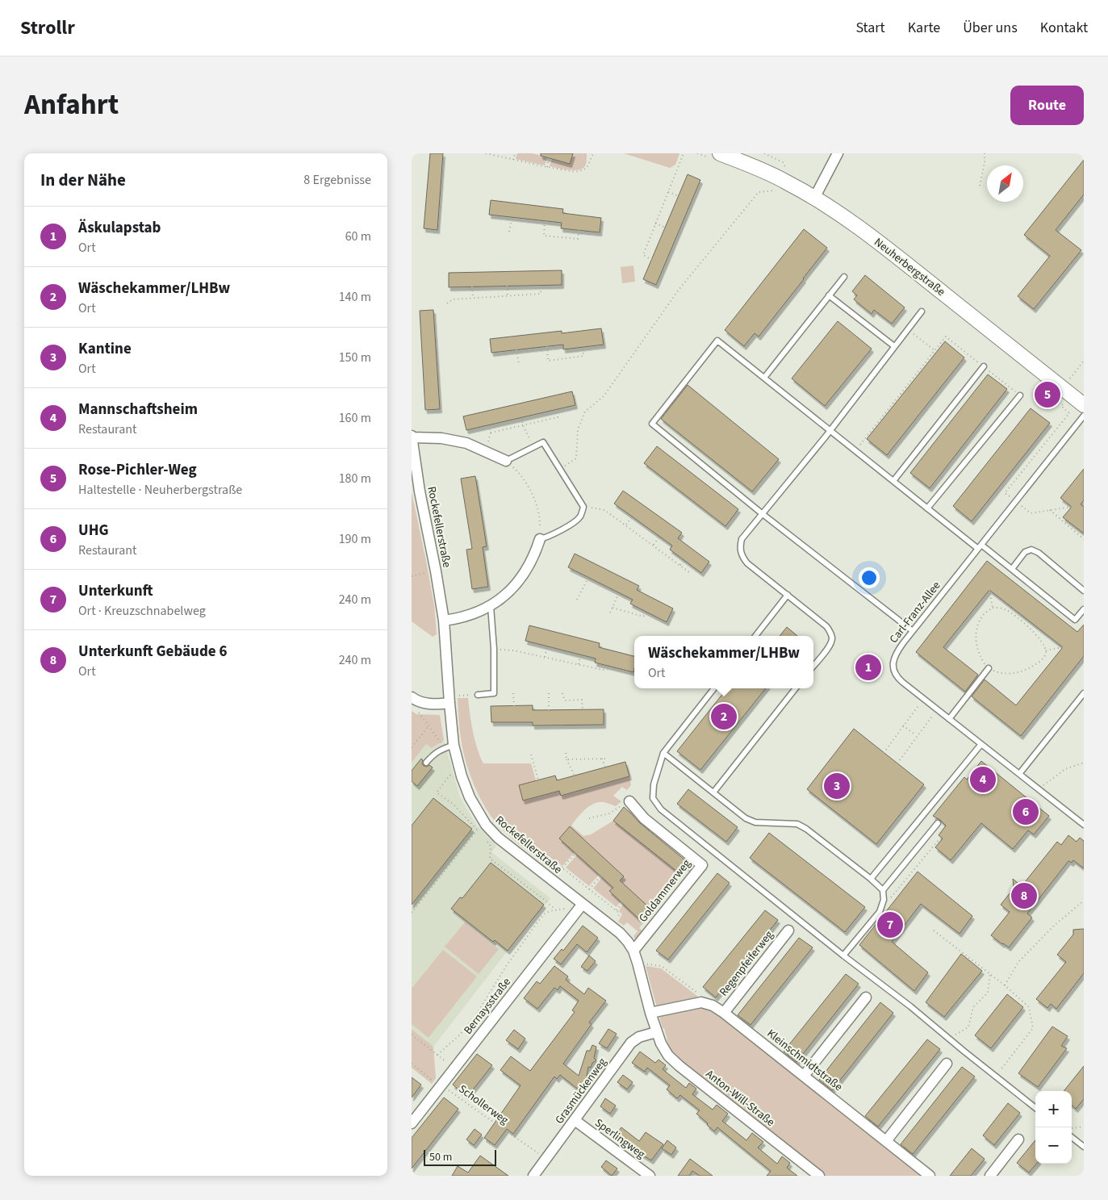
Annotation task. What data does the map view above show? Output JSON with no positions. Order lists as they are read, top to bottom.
{
  "streets": {
    "main road": ["Neuherbergstraße"],
    "street": [
      "Rockefellerstraße",
      "Goldammerweg",
      "Regenpfeiferweg",
      "Bernaysstraße",
      "Kleinschmidtstraße",
      "Grasmückenweg",
      "Anton-Will-Straße",
      "Sperlingweg"
    ],
    "lane": ["Carl-Franz-Allee"],
    "path": ["Schollerweg"]
  },
  "crossings": [
    ["Rockefellerstraße", "Goldammerweg"],
    ["Rockefellerstraße", "Bernaysstraße"],
    ["Rockefellerstraße", "Kleinschmidtstraße"],
    ["Rockefellerstraße", "Grasmückenweg"],
    ["Rockefellerstraße", "Anton-Will-Straße"],
    ["Regenpfeiferweg", "Kleinschmidtstraße"],
    ["Bernaysstraße", "Schollerweg"],
    ["Grasmückenweg", "Anton-Will-Straße"],
    ["Grasmückenweg", "Schollerweg"],
    ["Grasmückenweg", "Sperlingweg"]
  ],
  "scale_bar": "50 m",
  "north": "top right",
  "page": {
    "header": "Strollr",
    "nav": [
      "Start",
      "Karte",
      "Über uns",
      "Kontakt"
    ],
    "title": "Anfahrt",
    "buttons": "Route",
    "heading": ["In der Nähe", "8 Ergebnisse"],
    "list": [
      {
        "mark": "1",
        "name": "Äskulapstab",
        "note": "Ort",
        "value": "60 m"
      },
      {
        "mark": "2",
        "name": "Wäschekammer/LHBw",
        "note": "Ort",
        "value": "140 m"
      },
      {
        "mark": "3",
        "name": "Kantine",
        "note": "Ort",
        "value": "150 m"
      },
      {
        "mark": "4",
        "name": "Mannschaftsheim",
        "note": "Restaurant",
        "value": "160 m"
      },
      {
        "mark": "5",
        "name": "Rose-Pichler-Weg",
        "note": "Haltestelle · Neuherbergstraße",
        "value": "180 m"
      },
      {
        "mark": "6",
        "name": "UHG",
        "note": "Restaurant",
        "value": "190 m"
      },
      {
        "mark": "7",
        "name": "Unterkunft",
        "note": "Ort · Kreuzschnabelweg",
        "value": "240 m"
      },
      {
        "mark": "8",
        "name": "Unterkunft Gebäude 6",
        "note": "Ort",
        "value": "240 m"
      }
    ],
    "pins": [
      "5",
      "1",
      "2",
      "4",
      "3",
      "6",
      "8",
      "7"
    ],
    "popup": ["Wäschekammer/LHBw", "Ort"],
    "map_buttons": ["+", "−"],
    "scale": "50 m"
  }
}
